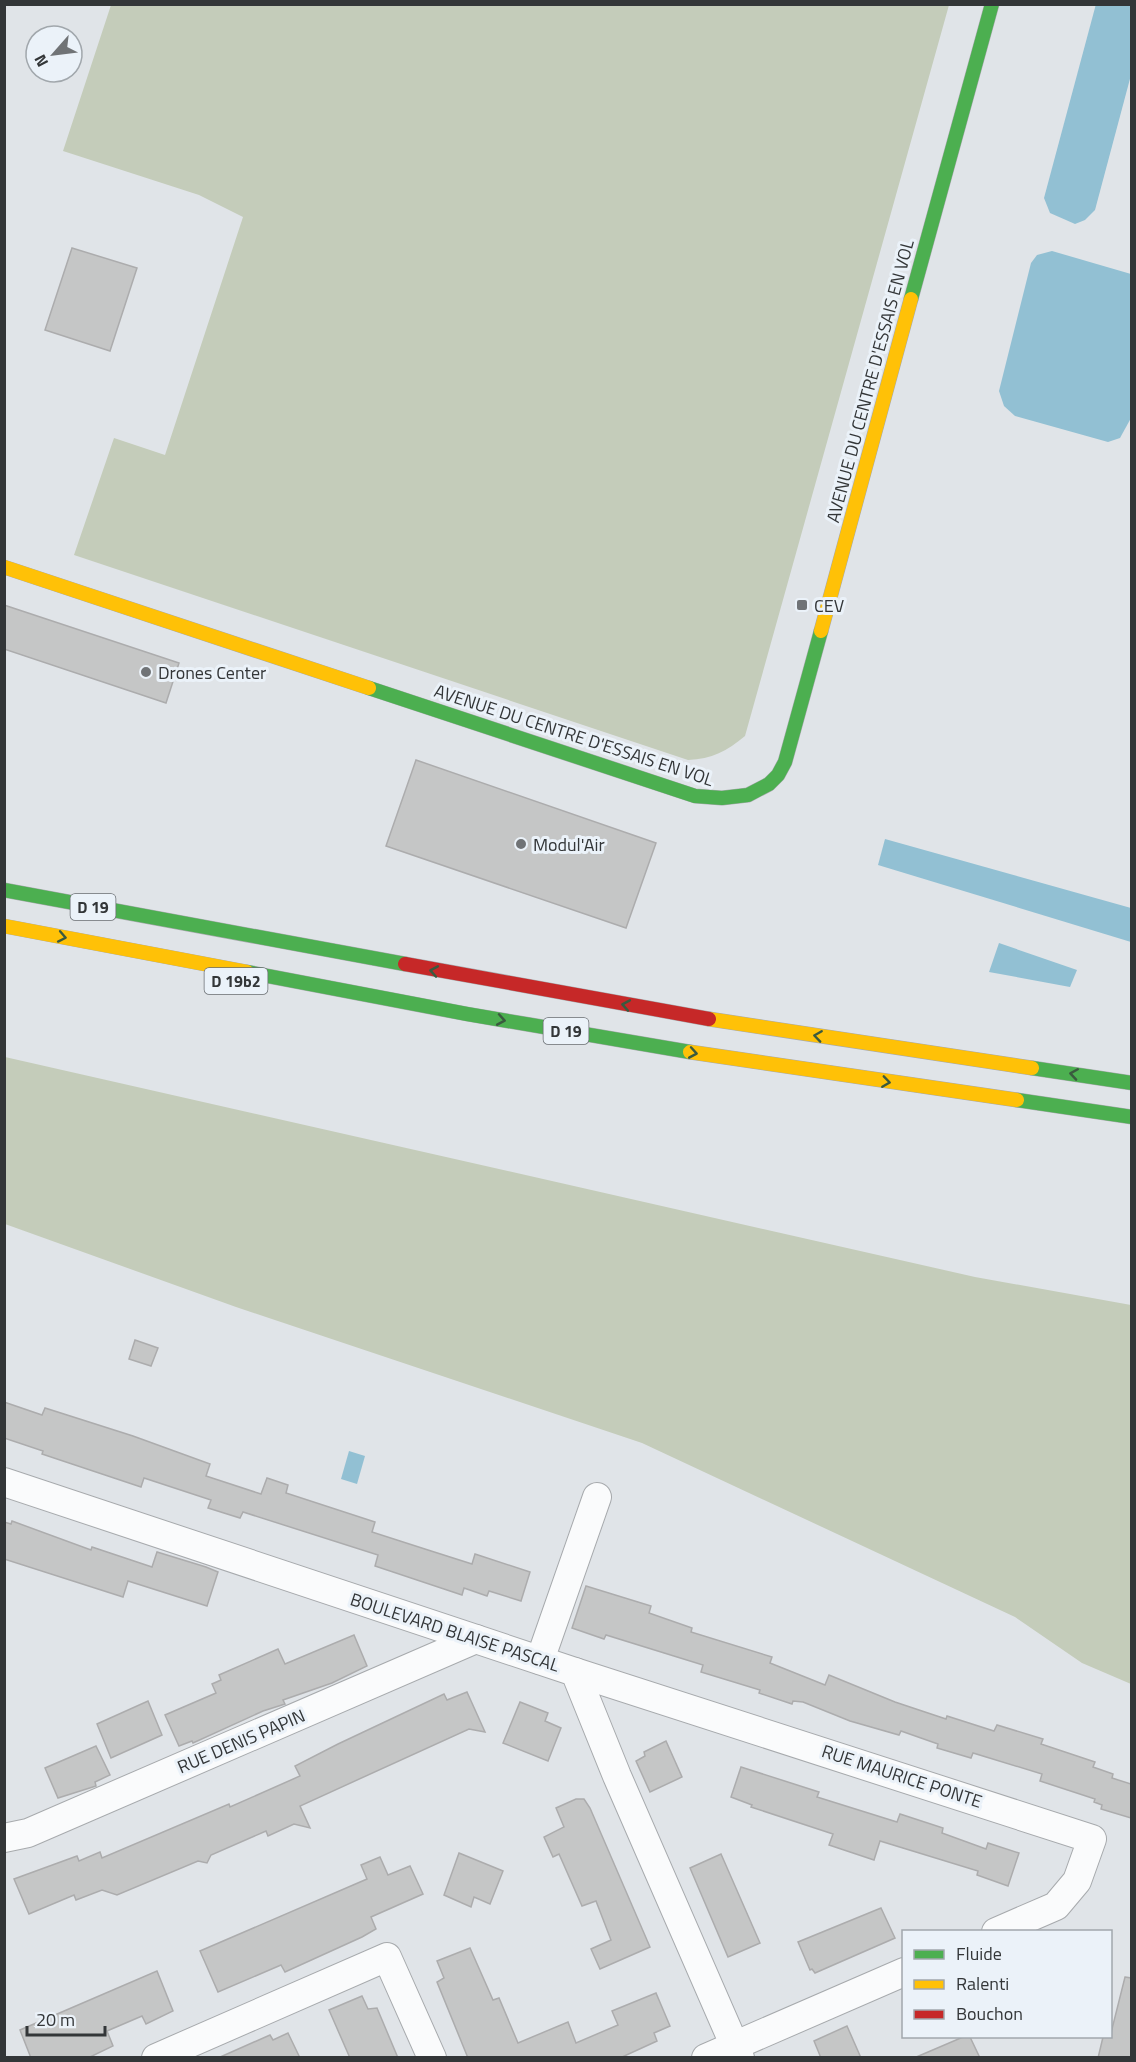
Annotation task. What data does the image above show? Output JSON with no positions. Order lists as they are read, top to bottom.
{
  "streets": {
    "main road": ["AVENUE DU CENTRE D'ESSAIS EN VOL", "D 19", "D 19b2"],
    "street": ["BOULEVARD BLAISE PASCAL", "RUE DENIS PAPIN", "RUE MAURICE PONTE"]
  },
  "crossings": [
    ["D 19", "D 19b2"],
    ["BOULEVARD BLAISE PASCAL", "RUE DENIS PAPIN"],
    ["BOULEVARD BLAISE PASCAL", "RUE MAURICE PONTE"]
  ],
  "places": {
    "transit": ["CEV"],
    "other": ["Drones Center", "Modul'Air"]
  },
  "legend": ["Fluide", "Ralenti", "Bouchon"],
  "scale_bar": "20 m",
  "north": "bottom left"
}
